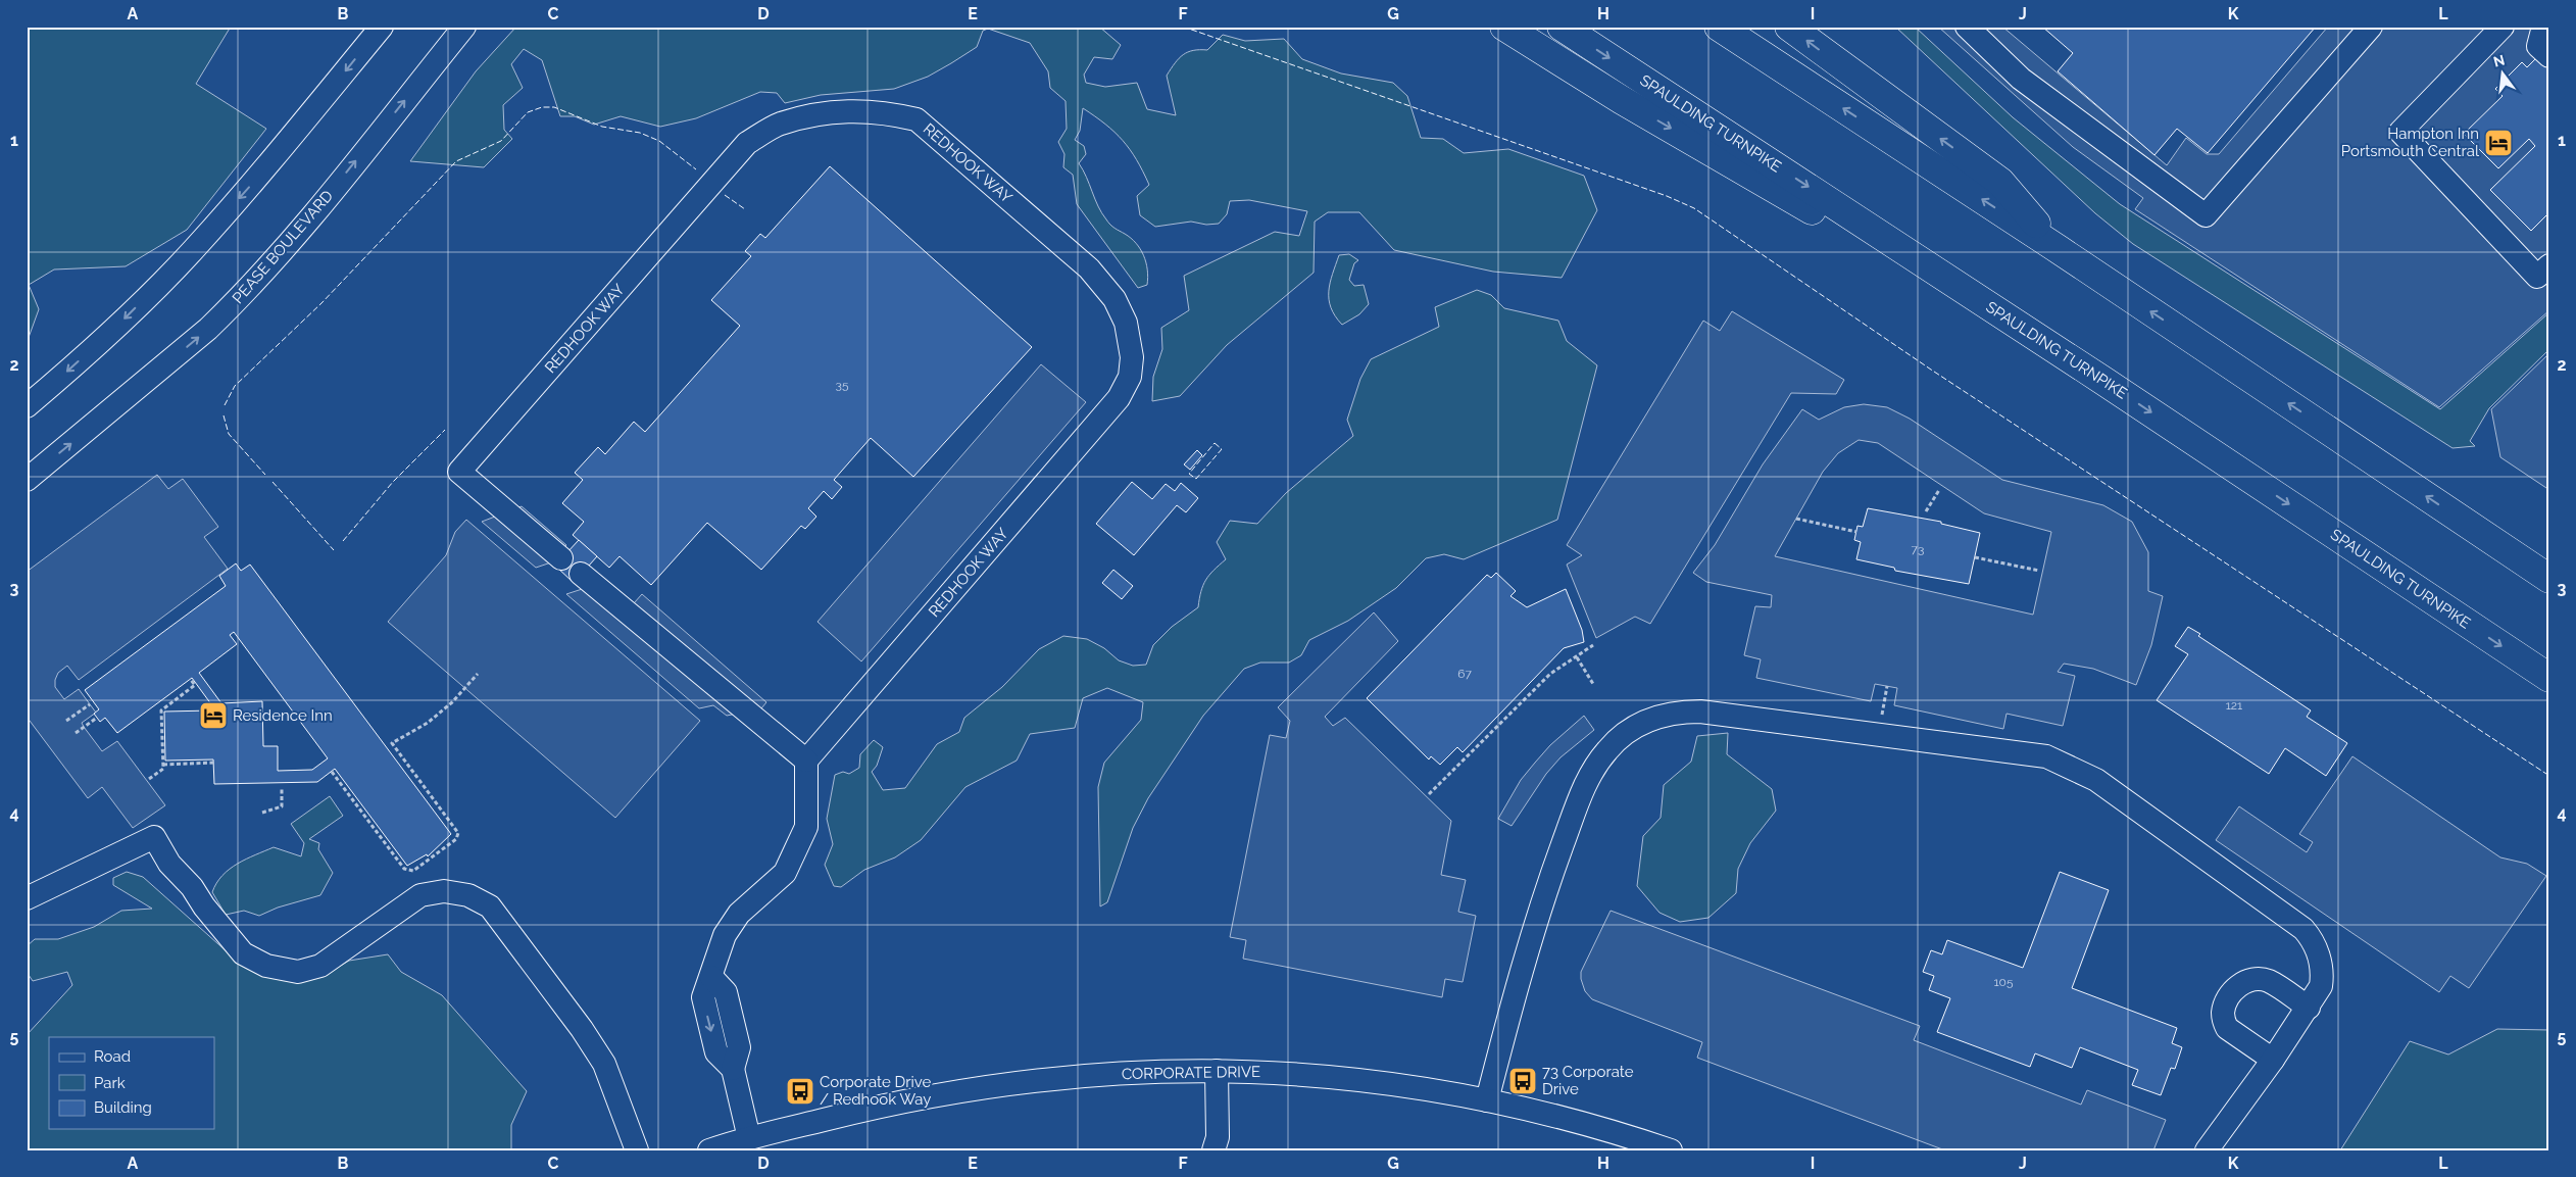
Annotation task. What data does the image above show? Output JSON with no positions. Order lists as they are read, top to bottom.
{
  "streets": {
    "highway": ["SPAULDING TURNPIKE"],
    "street": ["REDHOOK WAY", "PEASE BOULEVARD", "CORPORATE DRIVE"]
  },
  "places": {
    "hotel": ["Hampton Inn Portsmouth Central", "Residence Inn"],
    "bus stop": ["73 Corporate Drive", "Corporate Drive / Redhook Way"]
  },
  "house_numbers": [
    "35",
    "73",
    "67",
    "121",
    "105"
  ],
  "legend": ["Road", "Park", "Building"],
  "north": "top",
  "grid": {
    "columns": [
      "A",
      "B",
      "C",
      "D",
      "E",
      "F",
      "G",
      "H",
      "I",
      "J",
      "K",
      "L"
    ],
    "rows": [
      "1",
      "2",
      "3",
      "4",
      "5"
    ]
  }
}
